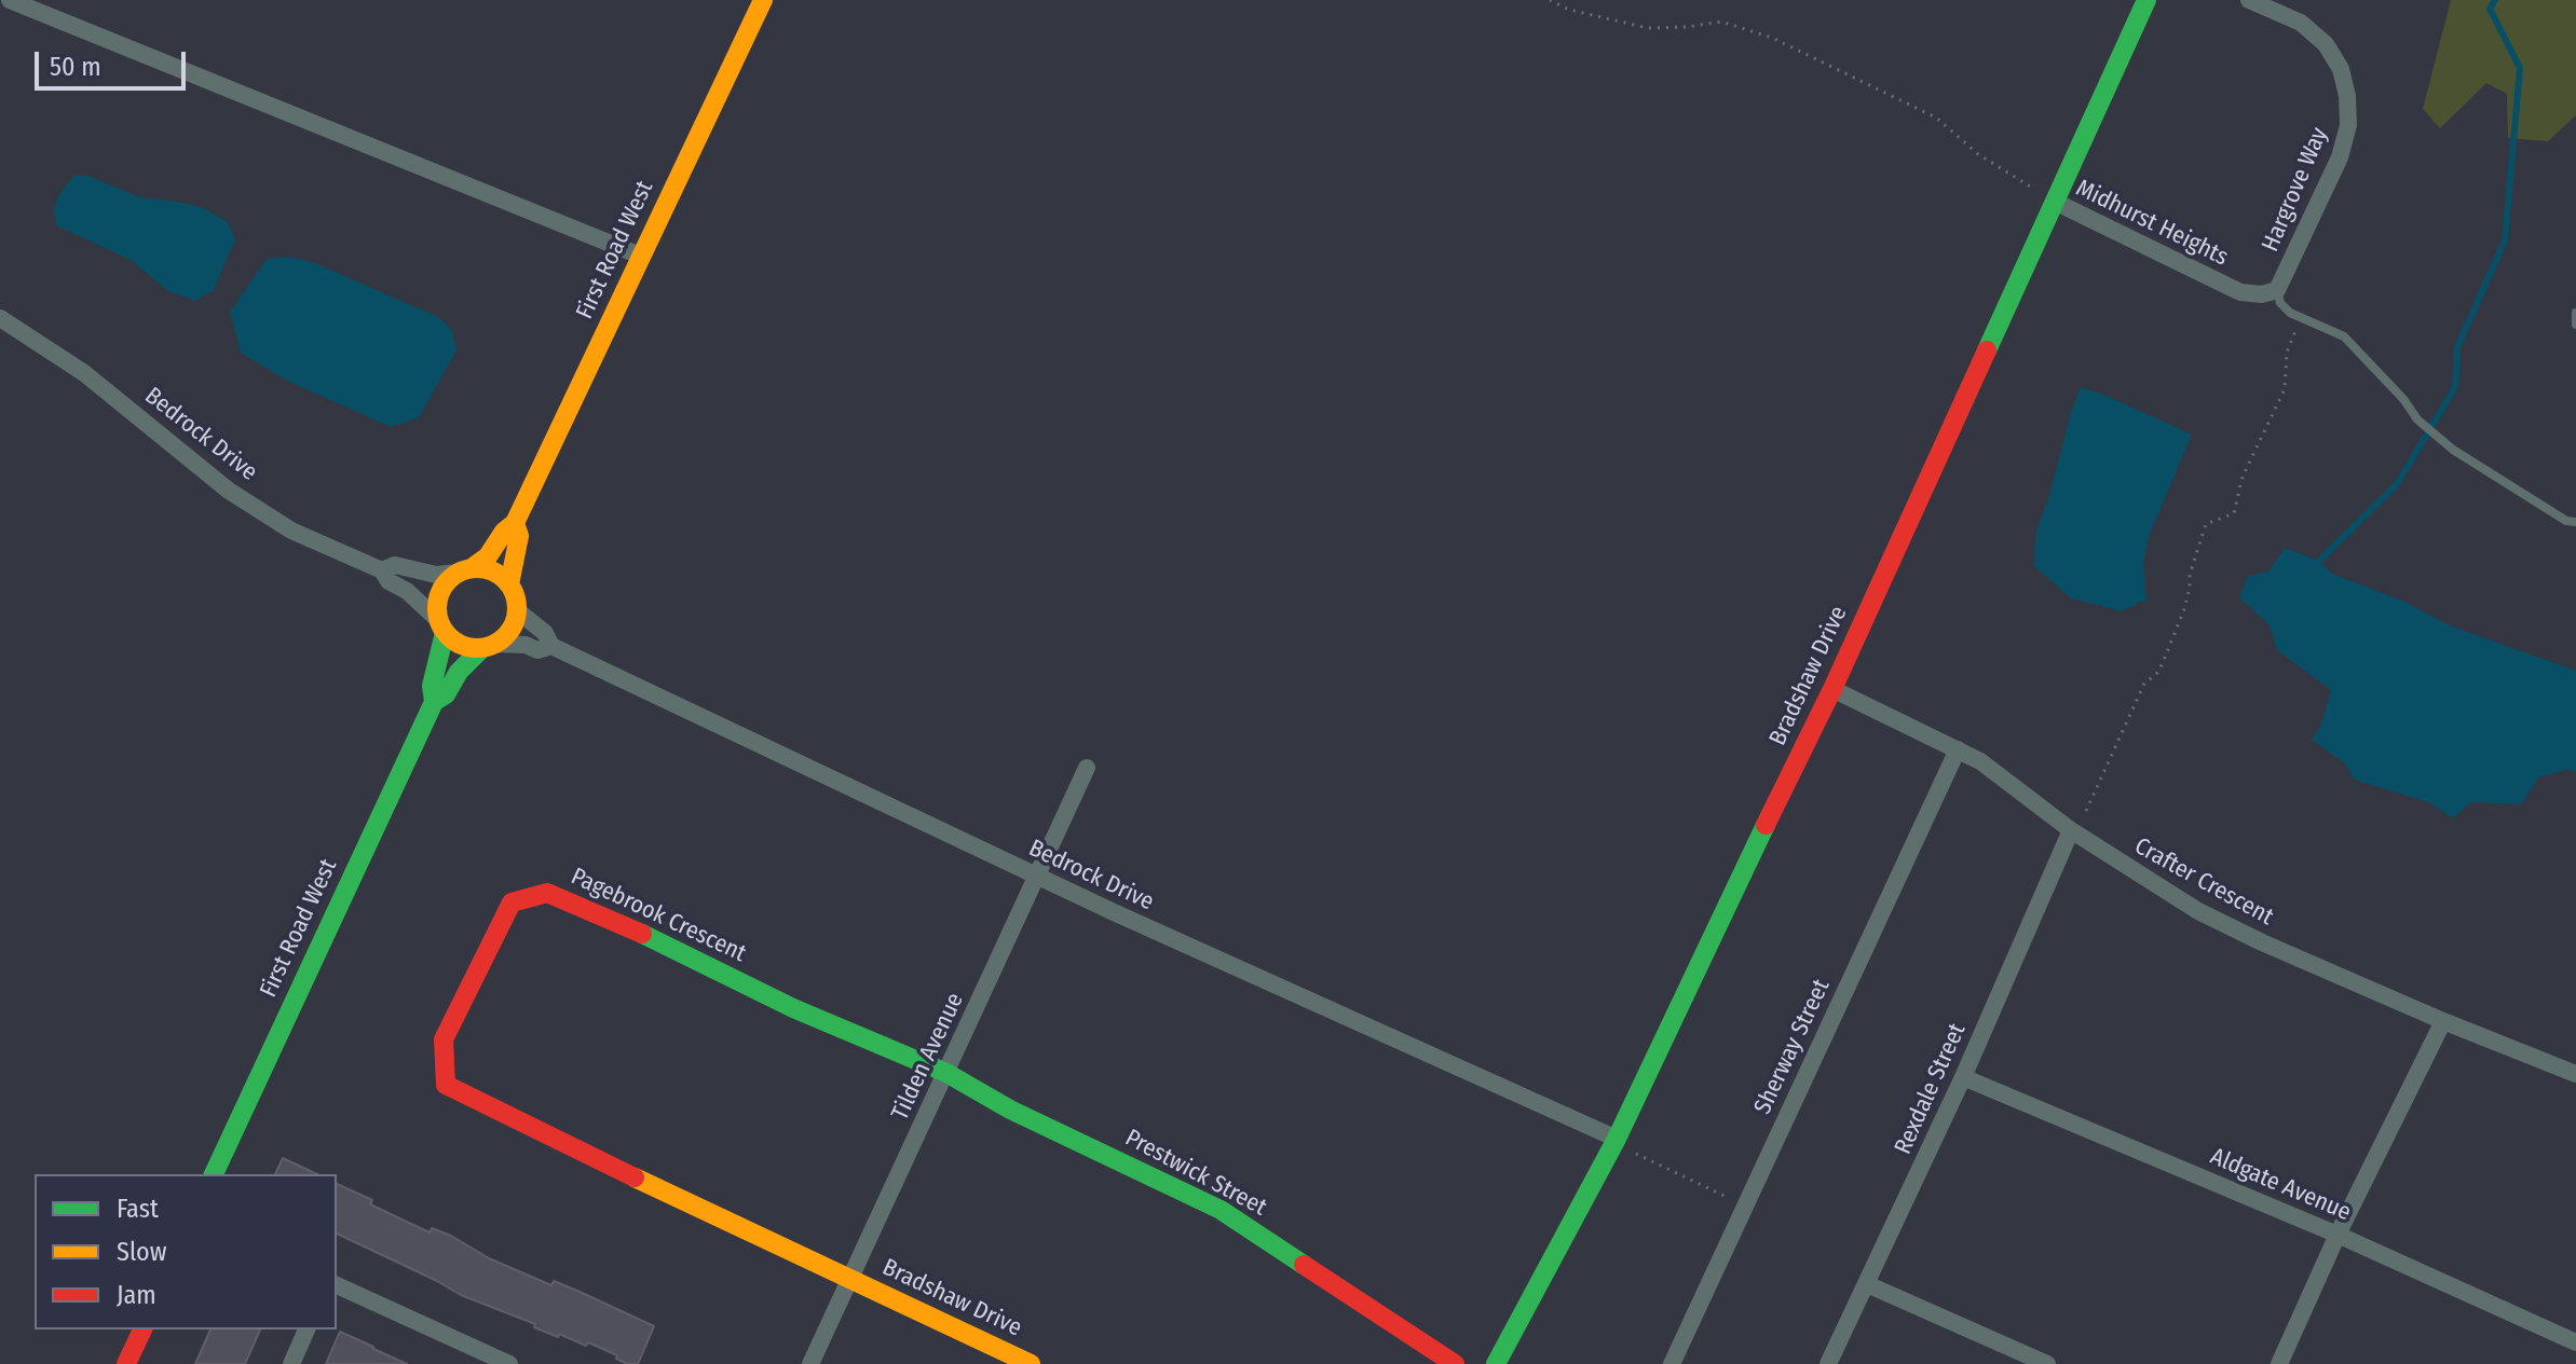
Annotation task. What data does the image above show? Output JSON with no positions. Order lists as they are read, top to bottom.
{
  "streets": {
    "street": [
      "Hargrove Way",
      "Midhurst Heights",
      "First Road West",
      "Bedrock Drive",
      "Bradshaw Drive",
      "Crafter Crescent",
      "Pagebrook Crescent",
      "Sherway Street",
      "Tilden Avenue",
      "Rexdale Street",
      "Prestwick Street",
      "Aldgate Avenue"
    ]
  },
  "crossings": [
    ["Hargrove Way", "Midhurst Heights"],
    ["Midhurst Heights", "Bradshaw Drive"],
    ["First Road West", "Bedrock Drive"],
    ["Bedrock Drive", "Bradshaw Drive"],
    ["Bedrock Drive", "Tilden Avenue"],
    ["Bradshaw Drive", "Crafter Crescent"],
    ["Bradshaw Drive", "Pagebrook Crescent"],
    ["Bradshaw Drive", "Tilden Avenue"],
    ["Crafter Crescent", "Sherway Street"],
    ["Crafter Crescent", "Rexdale Street"],
    ["Pagebrook Crescent", "Tilden Avenue"],
    ["Pagebrook Crescent", "Prestwick Street"],
    ["Tilden Avenue", "Prestwick Street"],
    ["Rexdale Street", "Aldgate Avenue"]
  ],
  "legend": ["Fast", "Slow", "Jam"],
  "scale_bar": "50 m"
}
